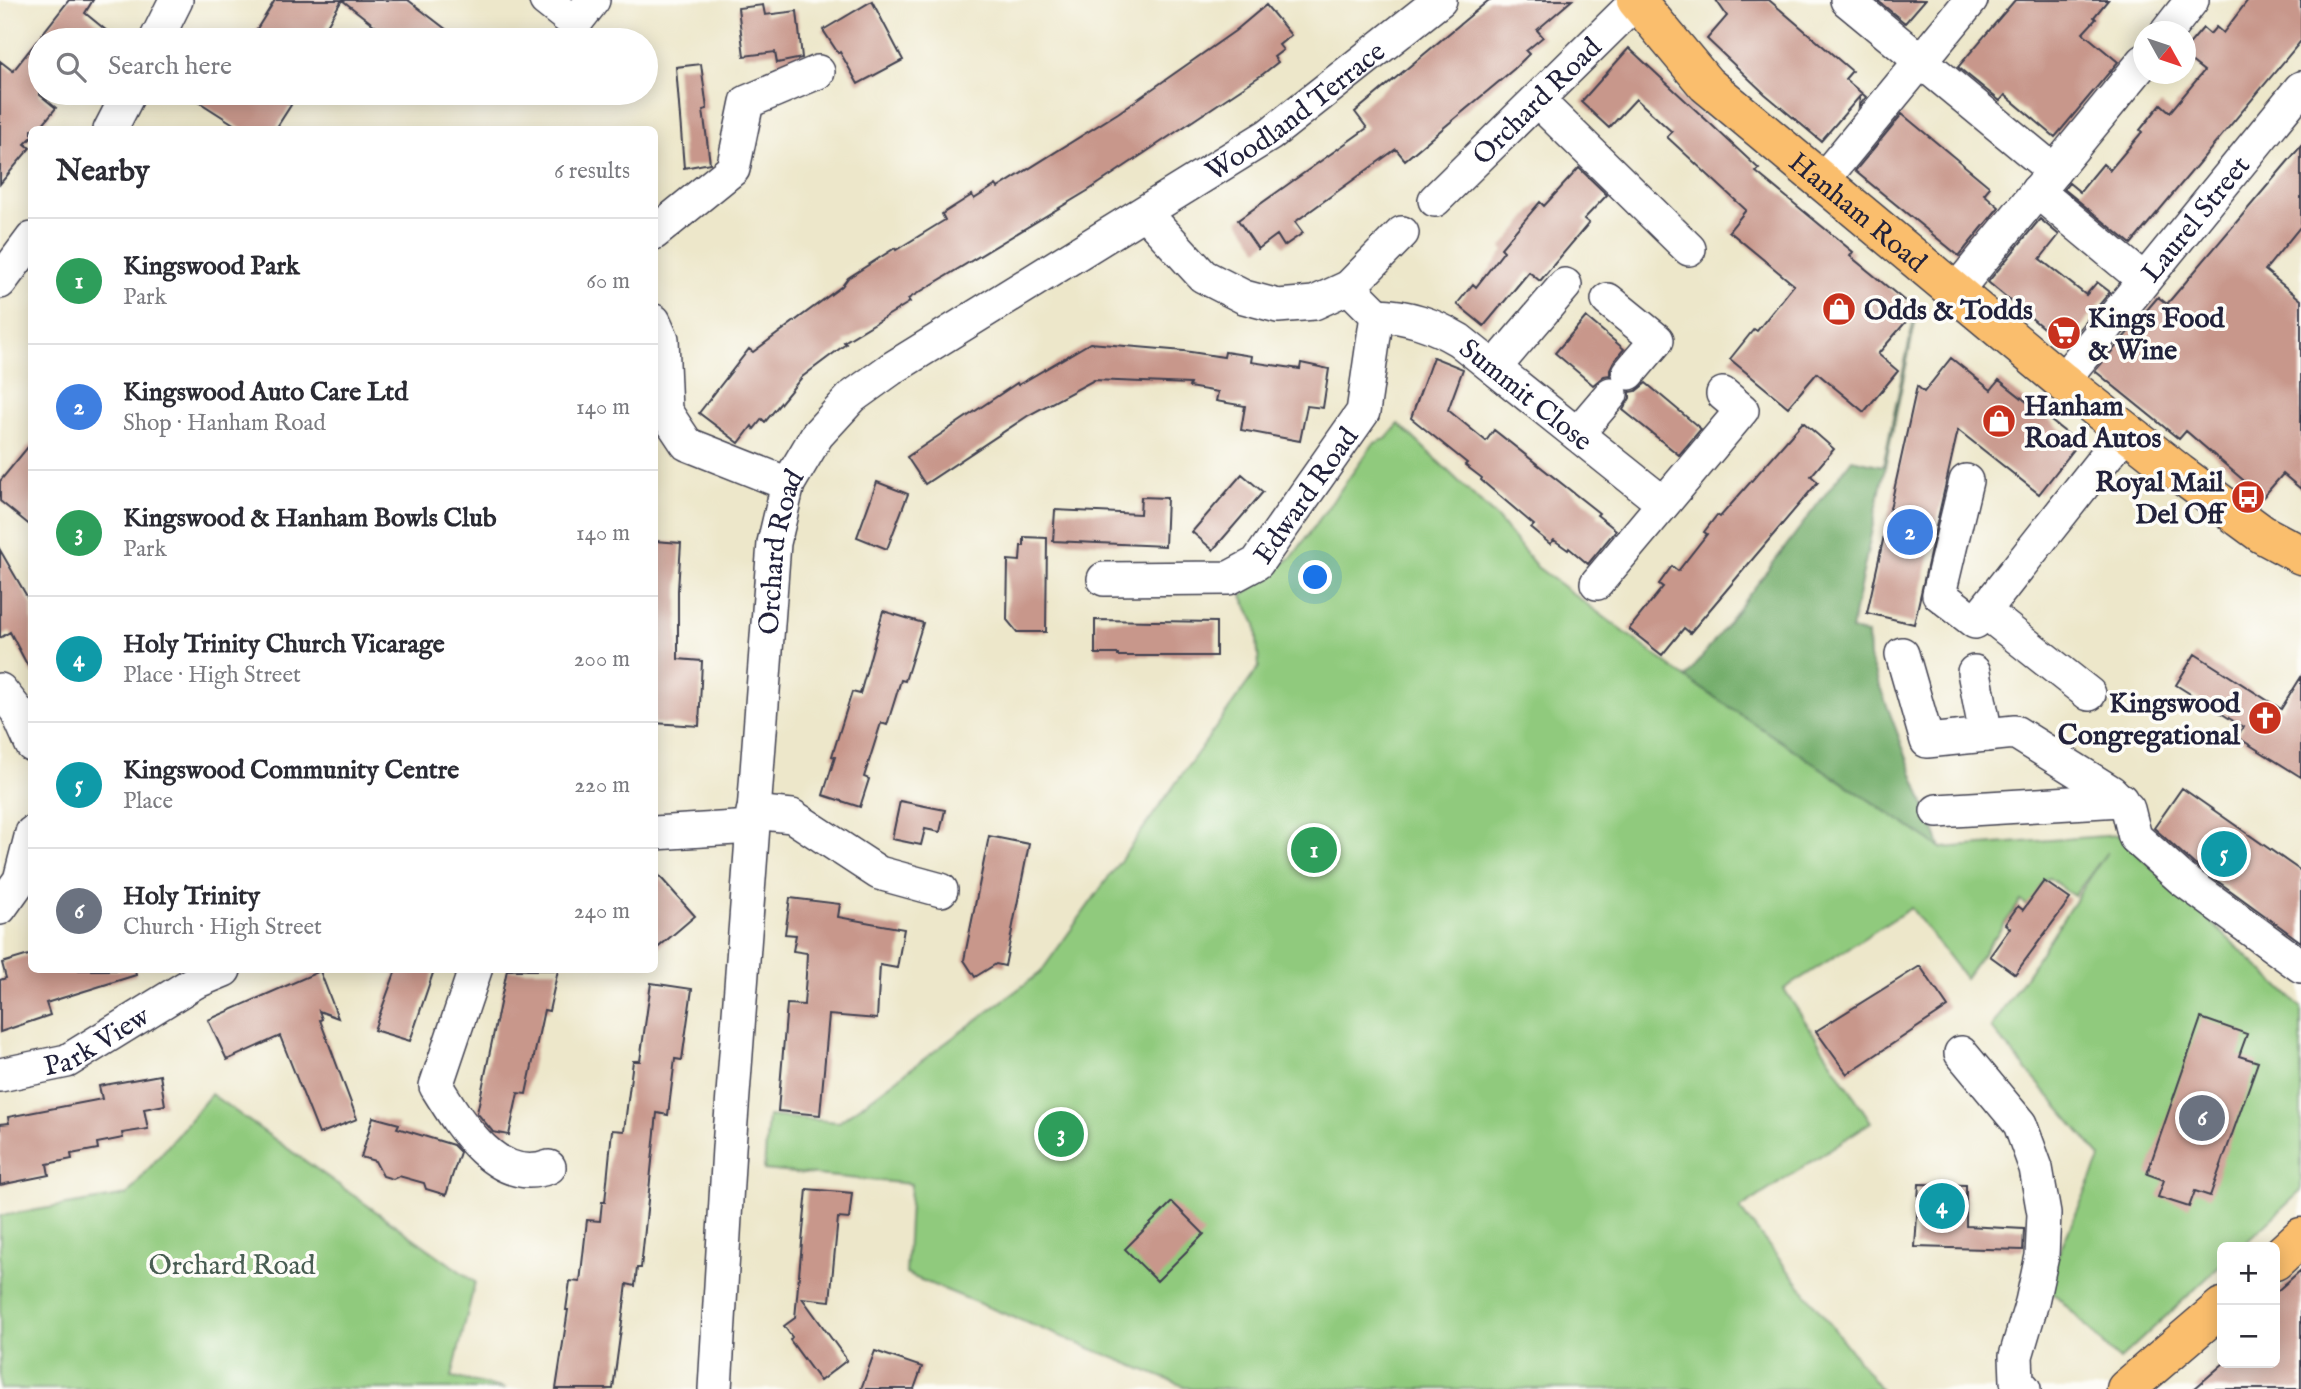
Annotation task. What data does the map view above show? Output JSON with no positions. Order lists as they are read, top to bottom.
{
  "streets": {
    "main road": ["Hanham Road"],
    "street": [
      "Orchard Road",
      "Woodland Terrace",
      "Laurel Street",
      "Summit Close",
      "Edward Road",
      "Park View"
    ]
  },
  "crossings": [
    ["Orchard Road", "Woodland Terrace"],
    ["Orchard Road", "Hanham Road"],
    ["Hanham Road", "Laurel Street"],
    ["Summit Close", "Edward Road"]
  ],
  "parks": ["Orchard Road"],
  "places": {
    "shop": ["Odds & Todds", "Hanham Road Autos"],
    "supermarket": ["Kings Food & Wine"],
    "bus stop": ["Royal Mail Del Off"],
    "church": ["Kingswood Congregational"]
  },
  "north": "bottom right",
  "page": {
    "search": "Search here",
    "heading": ["Nearby", "6 results"],
    "list": [
      {
        "mark": "1",
        "name": "Kingswood Park",
        "note": "Park",
        "value": "60 m"
      },
      {
        "mark": "2",
        "name": "Kingswood Auto Care Ltd",
        "note": "Shop · Hanham Road",
        "value": "140 m"
      },
      {
        "mark": "3",
        "name": "Kingswood & Hanham Bowls Club",
        "note": "Park",
        "value": "140 m"
      },
      {
        "mark": "4",
        "name": "Holy Trinity Church Vicarage",
        "note": "Place · High Street",
        "value": "200 m"
      },
      {
        "mark": "5",
        "name": "Kingswood Community Centre",
        "note": "Place",
        "value": "220 m"
      },
      {
        "mark": "6",
        "name": "Holy Trinity",
        "note": "Church · High Street",
        "value": "240 m"
      }
    ],
    "pins": [
      "2",
      "1",
      "5",
      "6",
      "3",
      "4"
    ],
    "map_buttons": ["+", "−"]
  }
}
